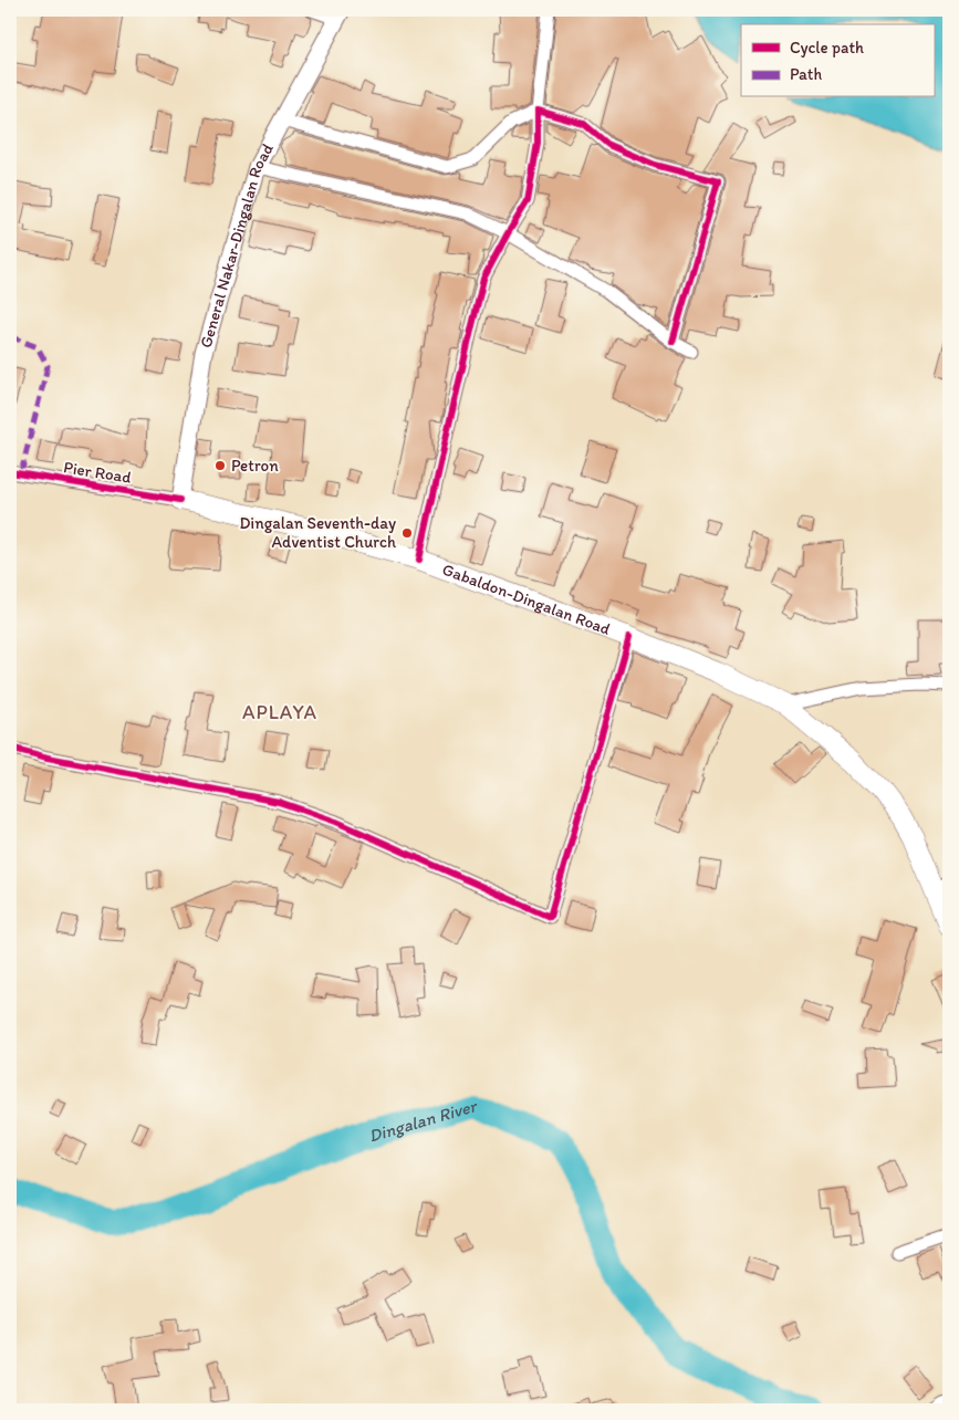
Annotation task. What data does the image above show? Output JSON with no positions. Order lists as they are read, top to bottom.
{
  "streets": {
    "main road": ["General Nakar-Dingalan Road", "Gabaldon-Dingalan Road"],
    "street": ["Pier Road"]
  },
  "crossings": [
    ["General Nakar-Dingalan Road", "Pier Road"],
    ["General Nakar-Dingalan Road", "Gabaldon-Dingalan Road"],
    ["Pier Road", "Gabaldon-Dingalan Road"]
  ],
  "districts": ["APLAYA"],
  "water": ["Dingalan River"],
  "places": ["Petron", "Dingalan Seventh-day Adventist Church"],
  "legend": ["Cycle path", "Path"]
}
